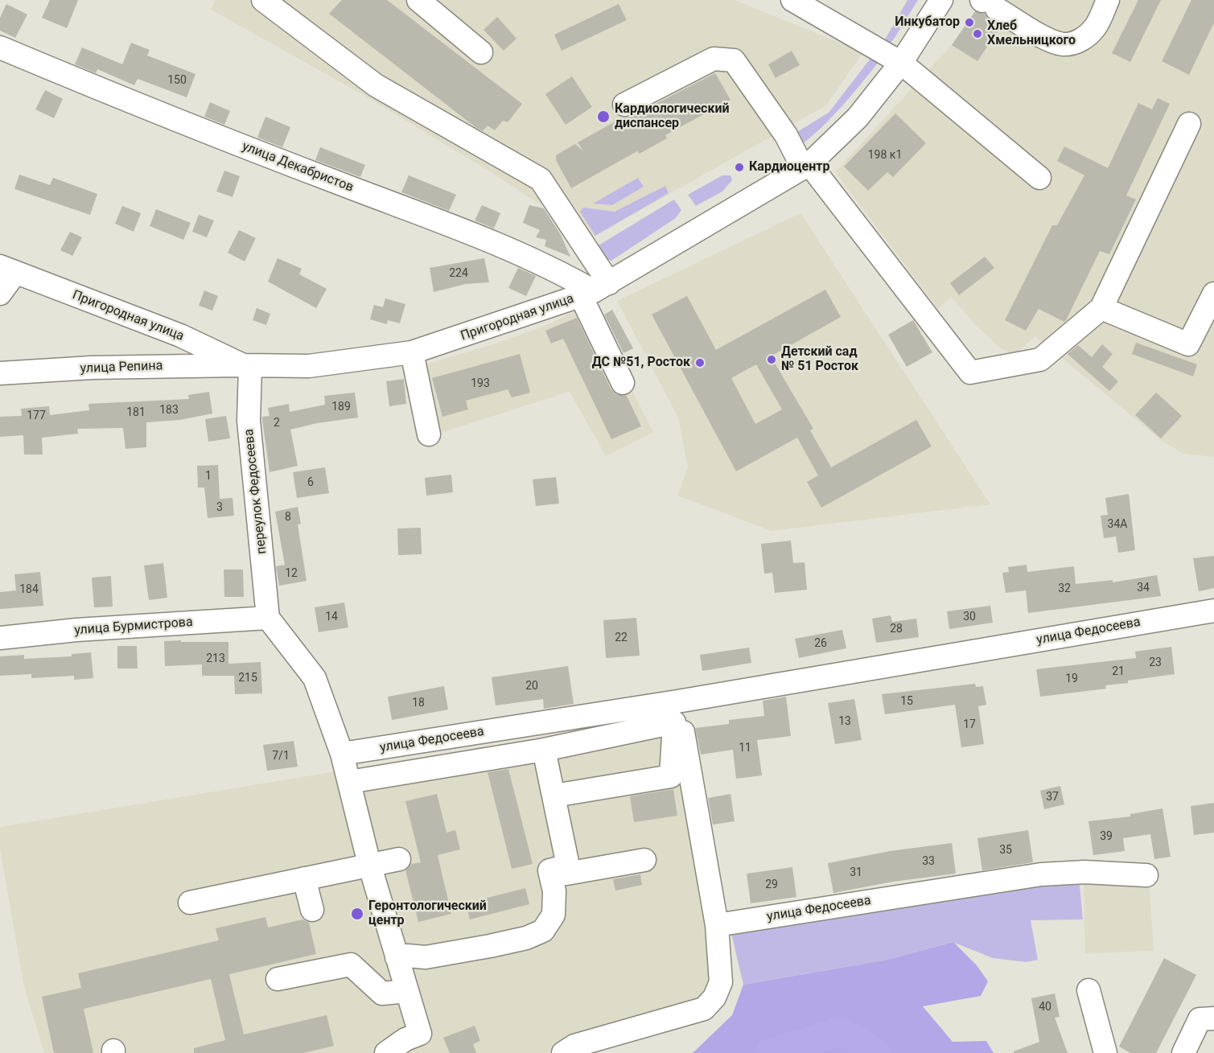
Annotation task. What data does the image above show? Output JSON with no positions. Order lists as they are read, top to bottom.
{
  "streets": {
    "street": [
      "улица Декабристов",
      "Пригородная улица",
      "улица Репина",
      "переулок Федосеева",
      "улица Бурмистрова",
      "улица Федосеева"
    ]
  },
  "crossings": [
    ["улица Декабристов", "Пригородная улица"],
    ["Пригородная улица", "улица Репина"],
    ["Пригородная улица", "переулок Федосеева"],
    ["улица Репина", "переулок Федосеева"],
    ["переулок Федосеева", "улица Бурмистрова"]
  ],
  "places": [
    "Инкубатор",
    "Хлеб Хмельницкого",
    "Кардиологический диспансер",
    "Кардиоцентр",
    "Детский сад № 51 Росток",
    "ДС №51, Росток",
    "Геронтологический центр"
  ],
  "house_numbers": [
    "150",
    "198 к1",
    "224",
    "193",
    "189",
    "183",
    "181",
    "177",
    "2",
    "1",
    "6",
    "3",
    "8",
    "34А",
    "12",
    "34",
    "32",
    "184",
    "14",
    "30",
    "28",
    "22",
    "26",
    "213",
    "23",
    "21",
    "215",
    "19",
    "20",
    "15",
    "18",
    "13",
    "17",
    "11",
    "7/1",
    "37",
    "39",
    "35",
    "33",
    "31",
    "29",
    "40"
  ]
}
